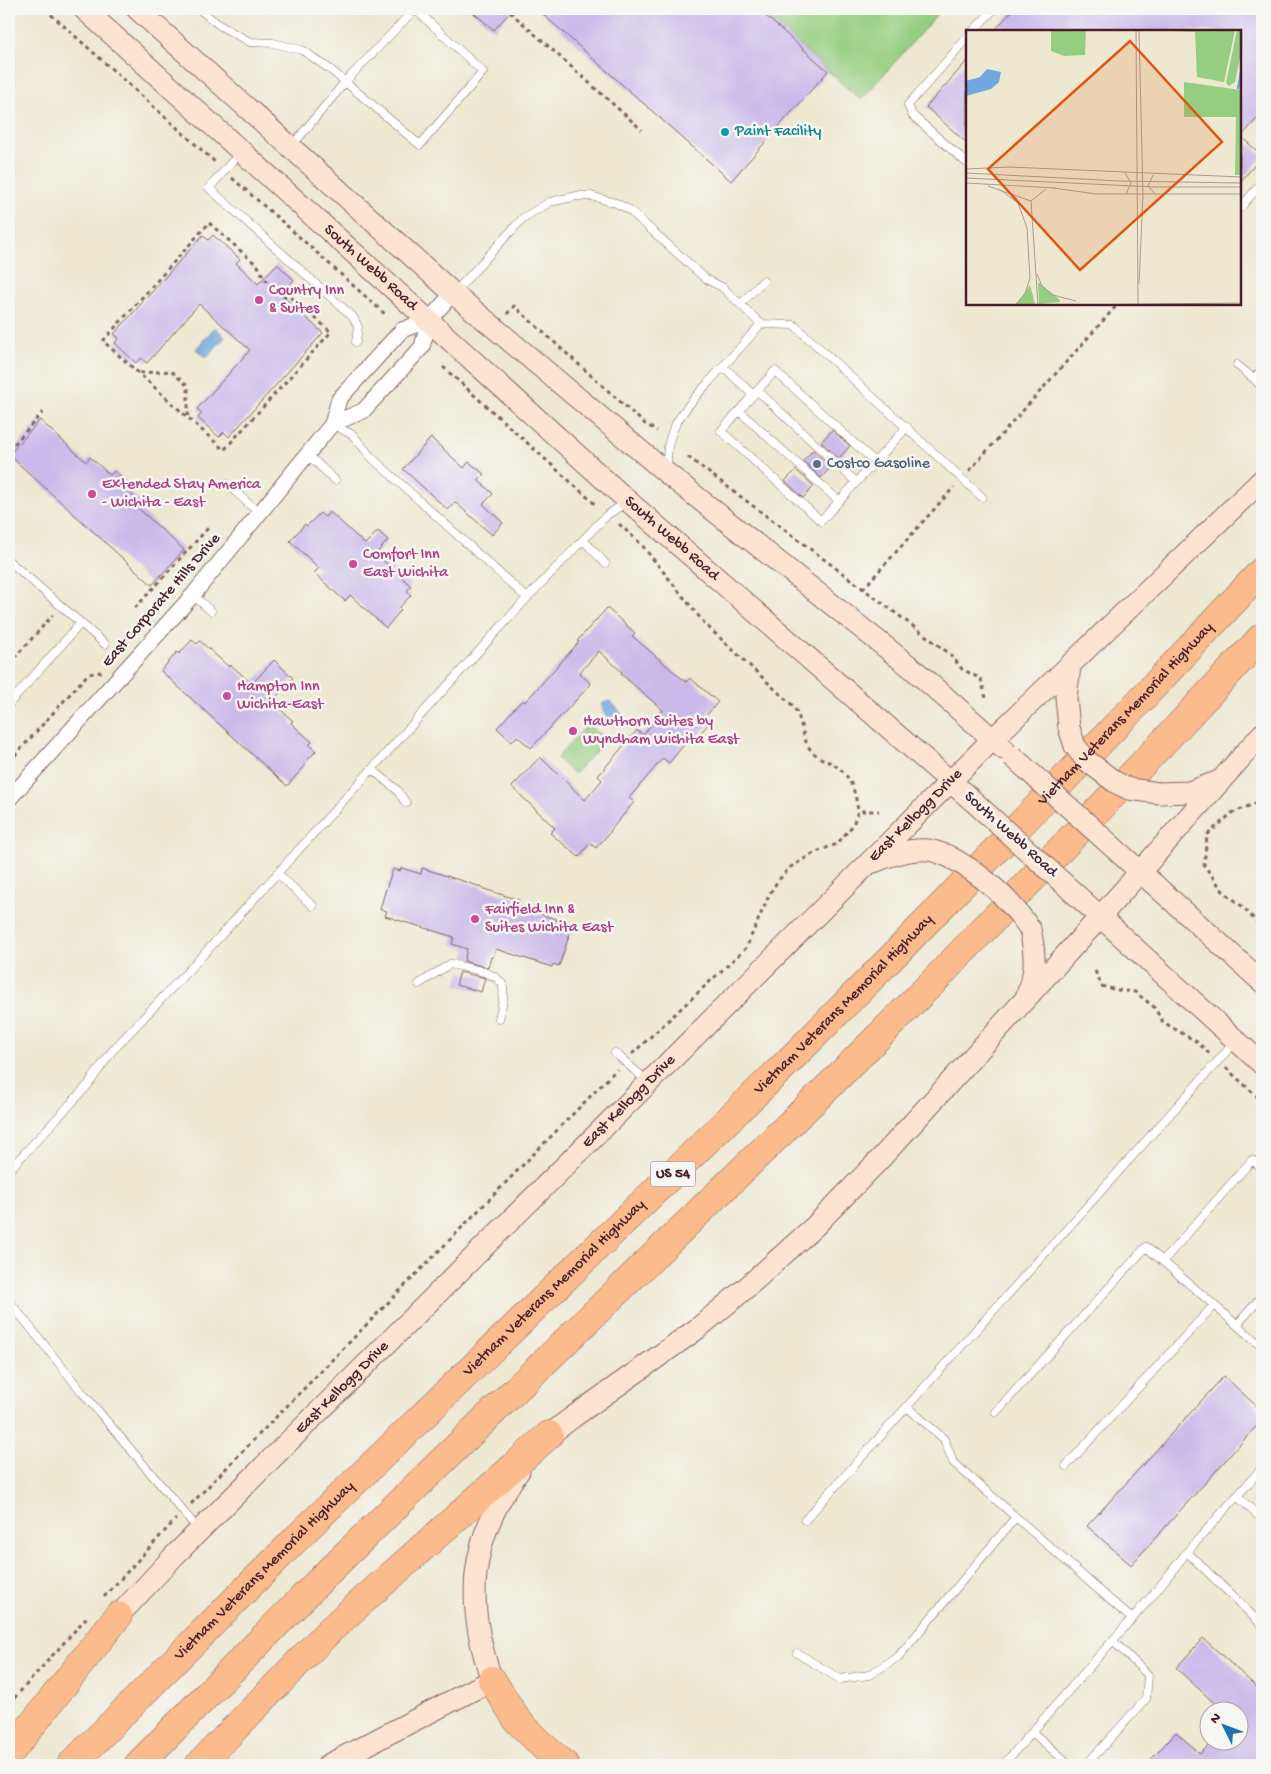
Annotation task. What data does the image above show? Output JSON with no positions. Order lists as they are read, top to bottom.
{
  "streets": {
    "highway": ["Vietnam Veterans Memorial Highway", "US 54"],
    "main road": ["South Webb Road", "East Kellogg Drive"],
    "street": ["East Corporate Hills Drive"]
  },
  "crossings": [
    ["South Webb Road", "East Corporate Hills Drive"],
    ["South Webb Road", "East Kellogg Drive"]
  ],
  "places": [
    "Paint Facility",
    "Country Inn & Suites",
    "Costco Gasoline",
    "Extended Stay America - Wichita - East",
    "Comfort Inn East Wichita",
    "Hampton Inn Wichita-East",
    "Hawthorn Suites by Wyndham Wichita East",
    "Fairfield Inn & Suites Wichita East"
  ],
  "north": "top left"
}
